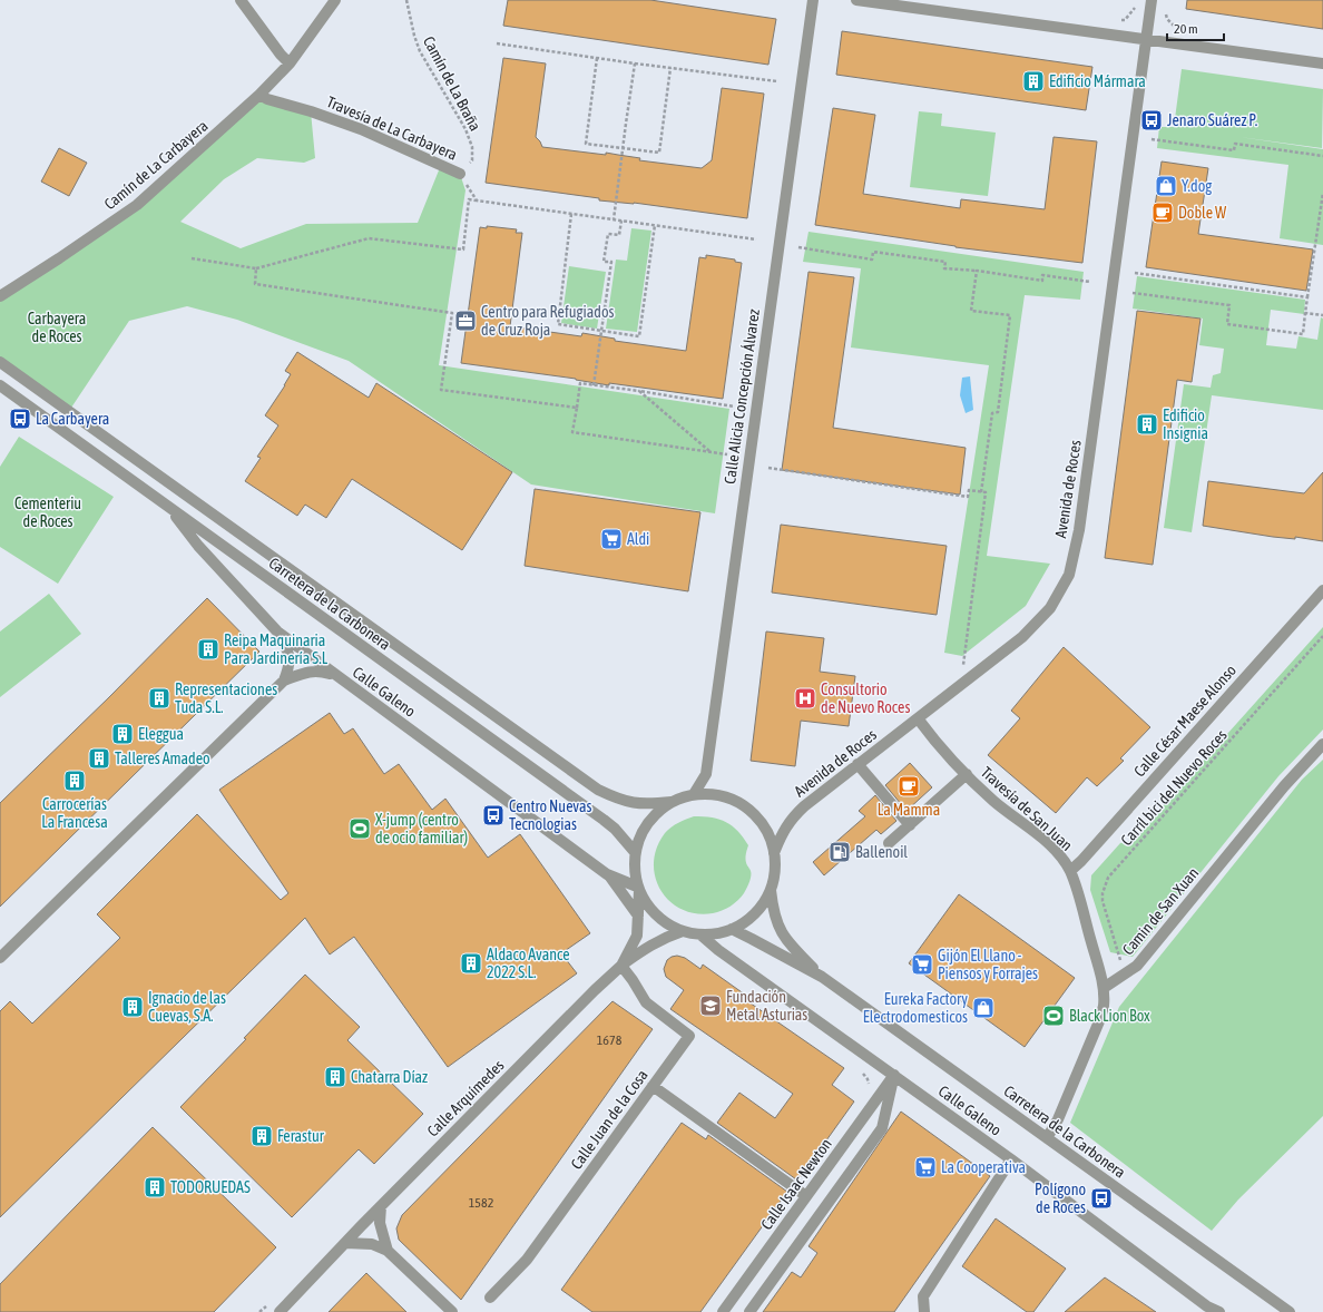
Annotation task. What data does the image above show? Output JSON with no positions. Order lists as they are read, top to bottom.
{
  "streets": {
    "street": [
      "Travesía de La Carbayera",
      "Camín de La Carbayera",
      "Calle Alicia Concepción Álvarez",
      "Avenida de Roces",
      "Carretera de la Carbonera",
      "Calle Galeno",
      "Calle César Maese Alonso",
      "Travesía de San Juan",
      "Camin de San Xuan",
      "Calle Arquímedes",
      "Calle Juan de la Cosa",
      "Calle Isaac Newton"
    ],
    "path": ["Camín de La Braña", "Carríl bici del Nuevo Roces"]
  },
  "crossings": [
    ["Camín de La Braña", "Travesía de La Carbayera"],
    ["Travesía de La Carbayera", "Camín de La Carbayera"],
    ["Calle Alicia Concepción Álvarez", "Avenida de Roces"],
    ["Calle Alicia Concepción Álvarez", "Carretera de la Carbonera"],
    ["Calle Alicia Concepción Álvarez", "Calle Galeno"],
    ["Calle Alicia Concepción Álvarez", "Calle Arquímedes"],
    ["Avenida de Roces", "Carretera de la Carbonera"],
    ["Avenida de Roces", "Calle Galeno"],
    ["Avenida de Roces", "Travesía de San Juan"],
    ["Avenida de Roces", "Calle Arquímedes"],
    ["Carretera de la Carbonera", "Calle Galeno"],
    ["Carretera de la Carbonera", "Calle Arquímedes"],
    ["Calle Galeno", "Calle Arquímedes"],
    ["Calle Galeno", "Calle Isaac Newton"],
    ["Calle César Maese Alonso", "Travesía de San Juan"],
    ["Carríl bici del Nuevo Roces", "Camin de San Xuan"],
    ["Travesía de San Juan", "Camin de San Xuan"],
    ["Calle Arquímedes", "Calle Juan de la Cosa"]
  ],
  "parks": ["Carbayera de Roces", "Cementeriu de Roces"],
  "places": {
    "building": [
      "Edificio Mármara",
      "Edificio Insignia",
      "Reipa Maquinaria Para Jardinería S.L",
      "Representaciones Tuda S.L.",
      "Eleggua",
      "Talleres Amadeo",
      "Carrocerías La Francesa",
      "Aldaco Avance 2022 S.L.",
      "Ignacio de las Cuevas, S.A.",
      "Chatarra Díaz",
      "Ferastur",
      "TODORUEDAS"
    ],
    "bus stop": [
      "Jenaro Suárez P.",
      "La Carbayera",
      "Centro Nuevas Tecnologias",
      "Polígono de Roces"
    ],
    "shop": ["Y.dog", "Eureka Factory Electrodomesticos"],
    "cafe": ["Doble W", "La Mamma"],
    "office": ["Centro para Refugiados de Cruz Roja"],
    "supermarket": ["Aldi", "Gijón El Llano - Piensos y Forrajes", "La Cooperativa"],
    "hospital": ["Consultorio de Nuevo Roces"],
    "sports": ["X-jump (centro de ocio familiar)", "Black Lion Box"],
    "fuel station": ["Ballenoil"],
    "school or university": ["Fundación Metal Asturias"]
  },
  "house_numbers": ["1678", "1582"],
  "scale_bar": "20 m"
}
